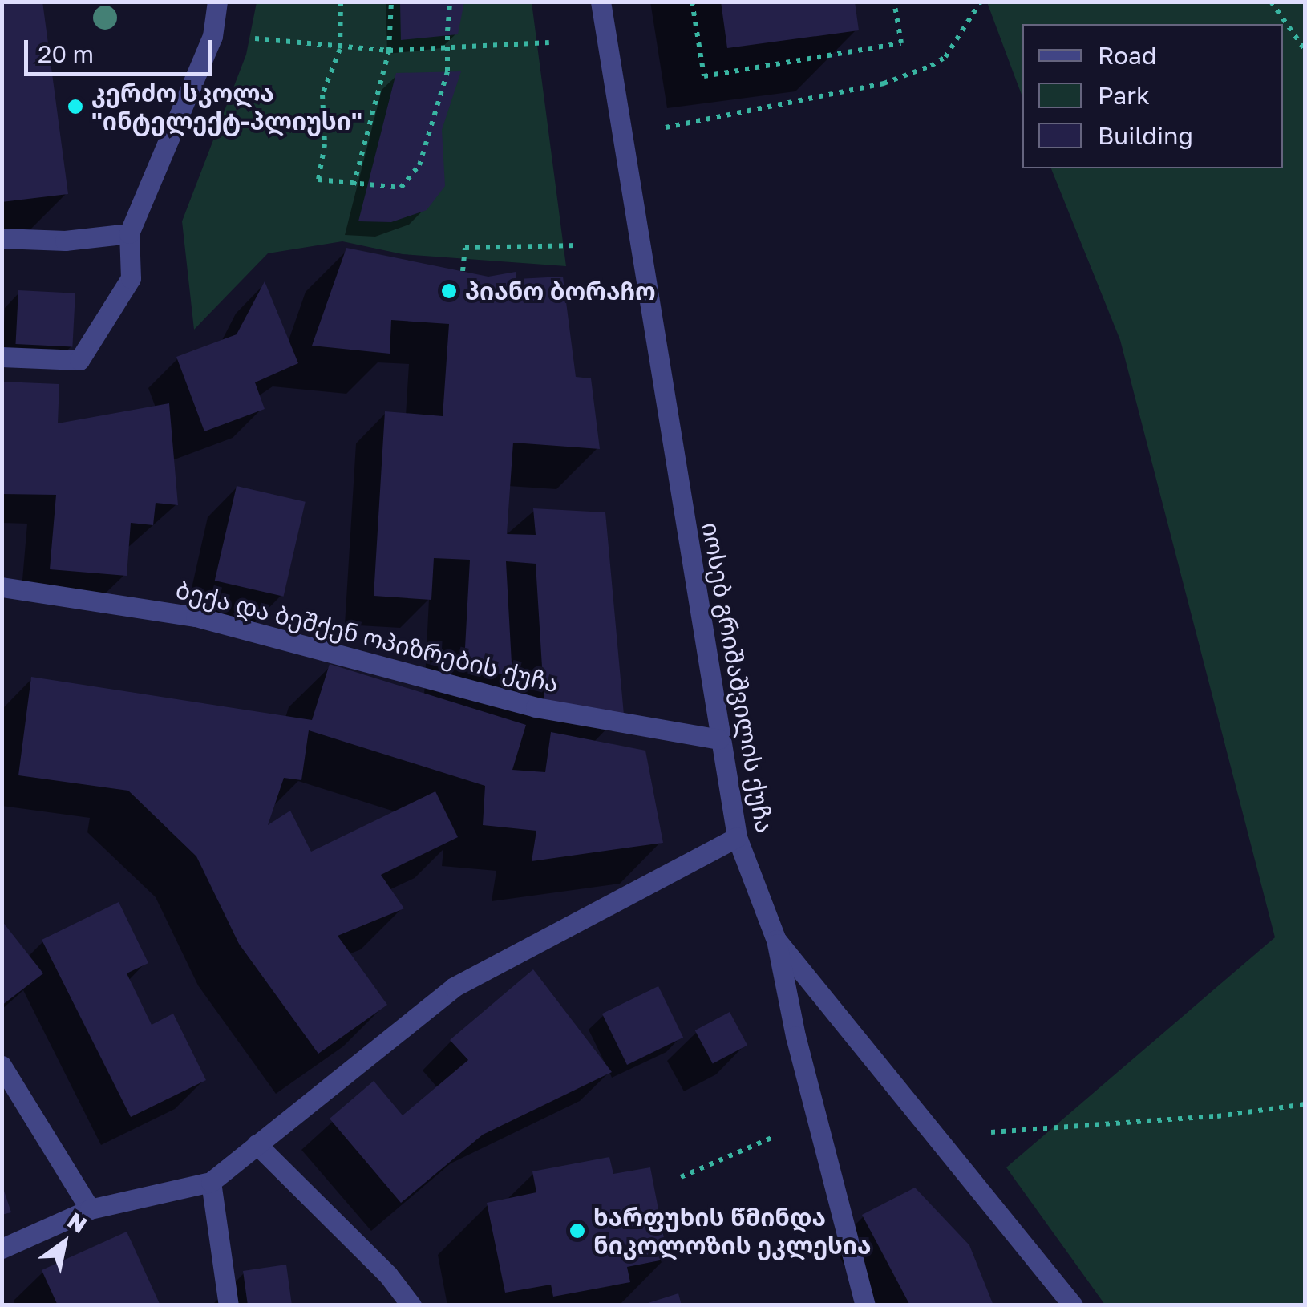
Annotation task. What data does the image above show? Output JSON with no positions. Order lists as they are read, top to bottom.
{
  "streets": {
    "street": ["ბექა და ბეშქენ ოპიზრების ქუჩა", "იოსებ გრიშაშვილის ქუჩა"]
  },
  "crossings": [
    ["ბექა და ბეშქენ ოპიზრების ქუჩა", "იოსებ გრიშაშვილის ქუჩა"]
  ],
  "places": ["კერძო სკოლა \"ინტელექტ-პლიუსი\"", "პიანო ბორაჩო", "ხარფუხის წმინდა ნიკოლოზის ეკლესია"],
  "legend": ["Road", "Park", "Building"],
  "scale_bar": "20 m",
  "north": "top right"
}
